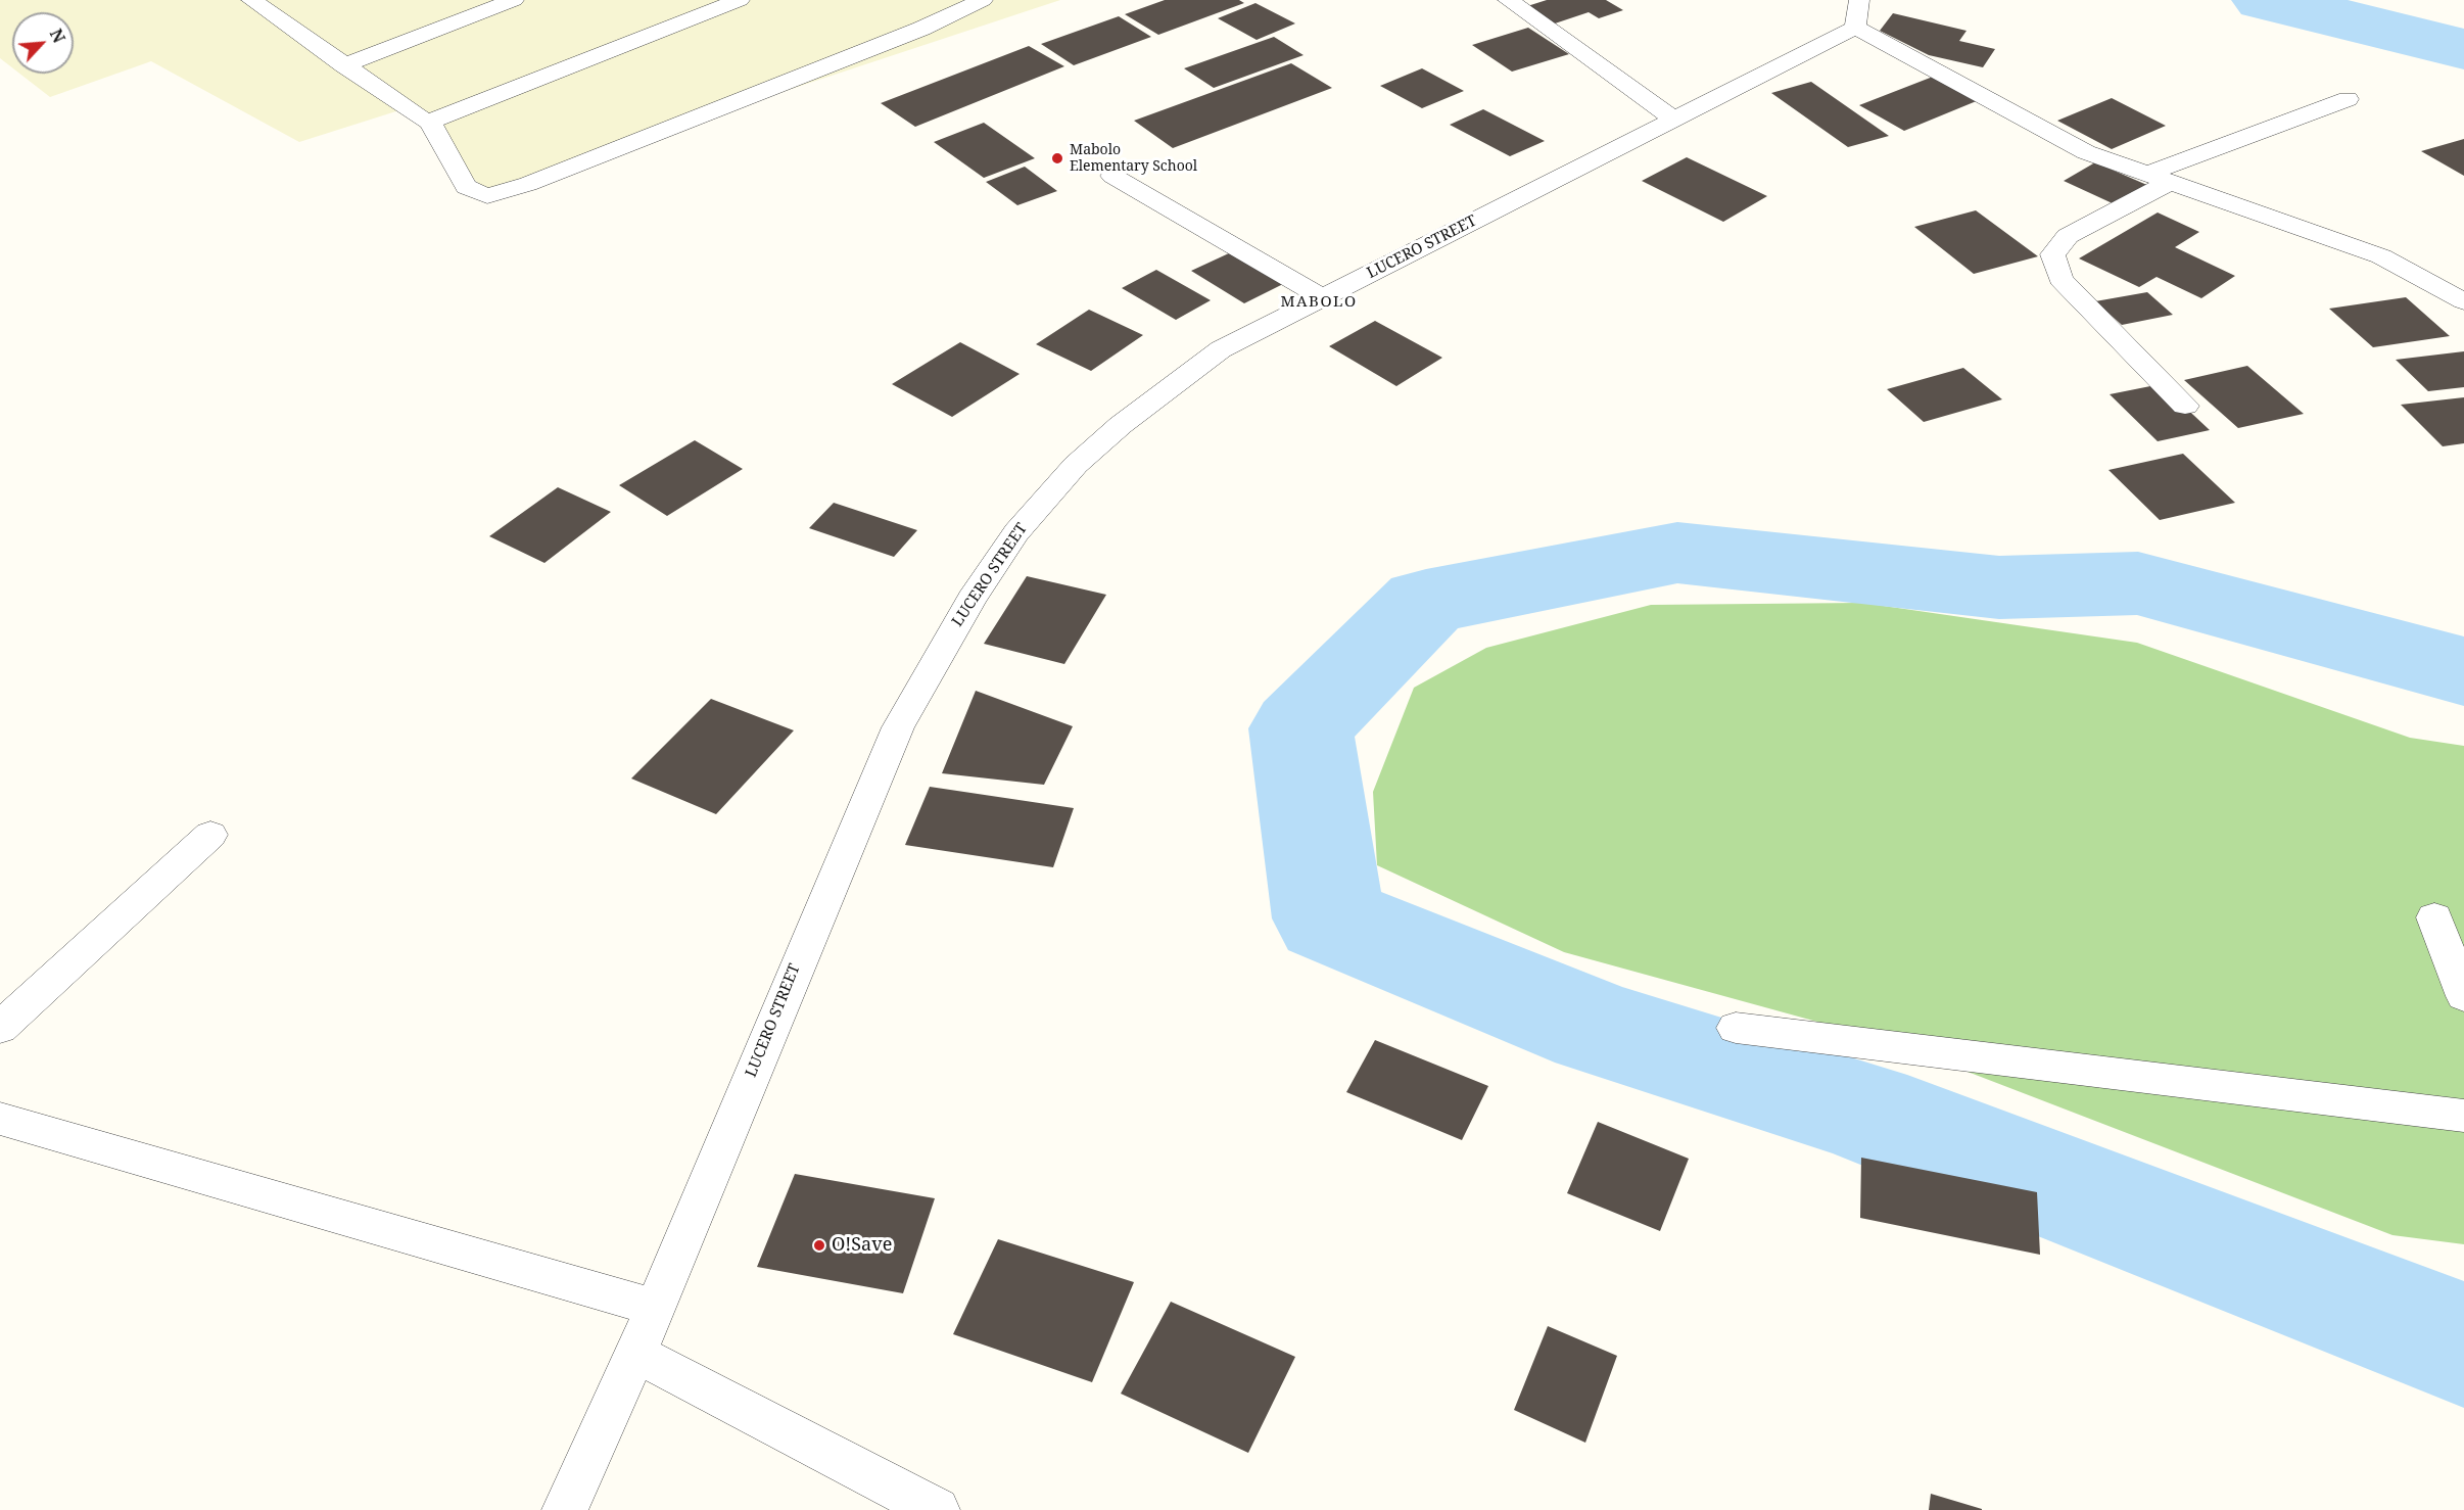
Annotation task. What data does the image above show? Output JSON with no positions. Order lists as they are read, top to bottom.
{
  "streets": {
    "street": ["LUCERO STREET"]
  },
  "districts": ["MABOLO"],
  "places": ["Mabolo Elementary School", "O!Save"],
  "north": "top right"
}
